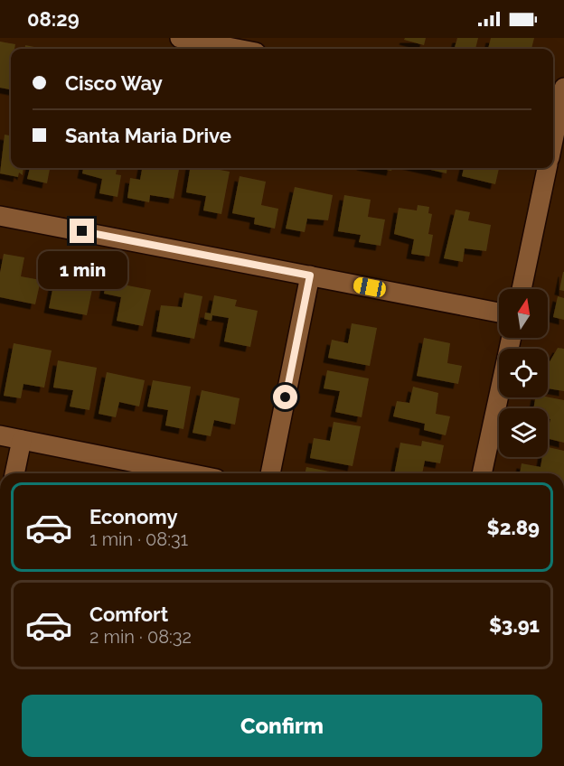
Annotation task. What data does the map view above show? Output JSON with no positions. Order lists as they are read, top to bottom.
{
  "north": "top",
  "page": {
    "status": "08:29",
    "banner": ["Cisco Way", "Santa Maria Drive"],
    "bubble": "1 min",
    "list": [
      {
        "name": "Economy",
        "note": "1 min · 08:31",
        "value": "$2.89"
      },
      {
        "name": "Comfort",
        "note": "2 min · 08:32",
        "value": "$3.91"
      }
    ],
    "buttons": "Confirm"
  }
}
